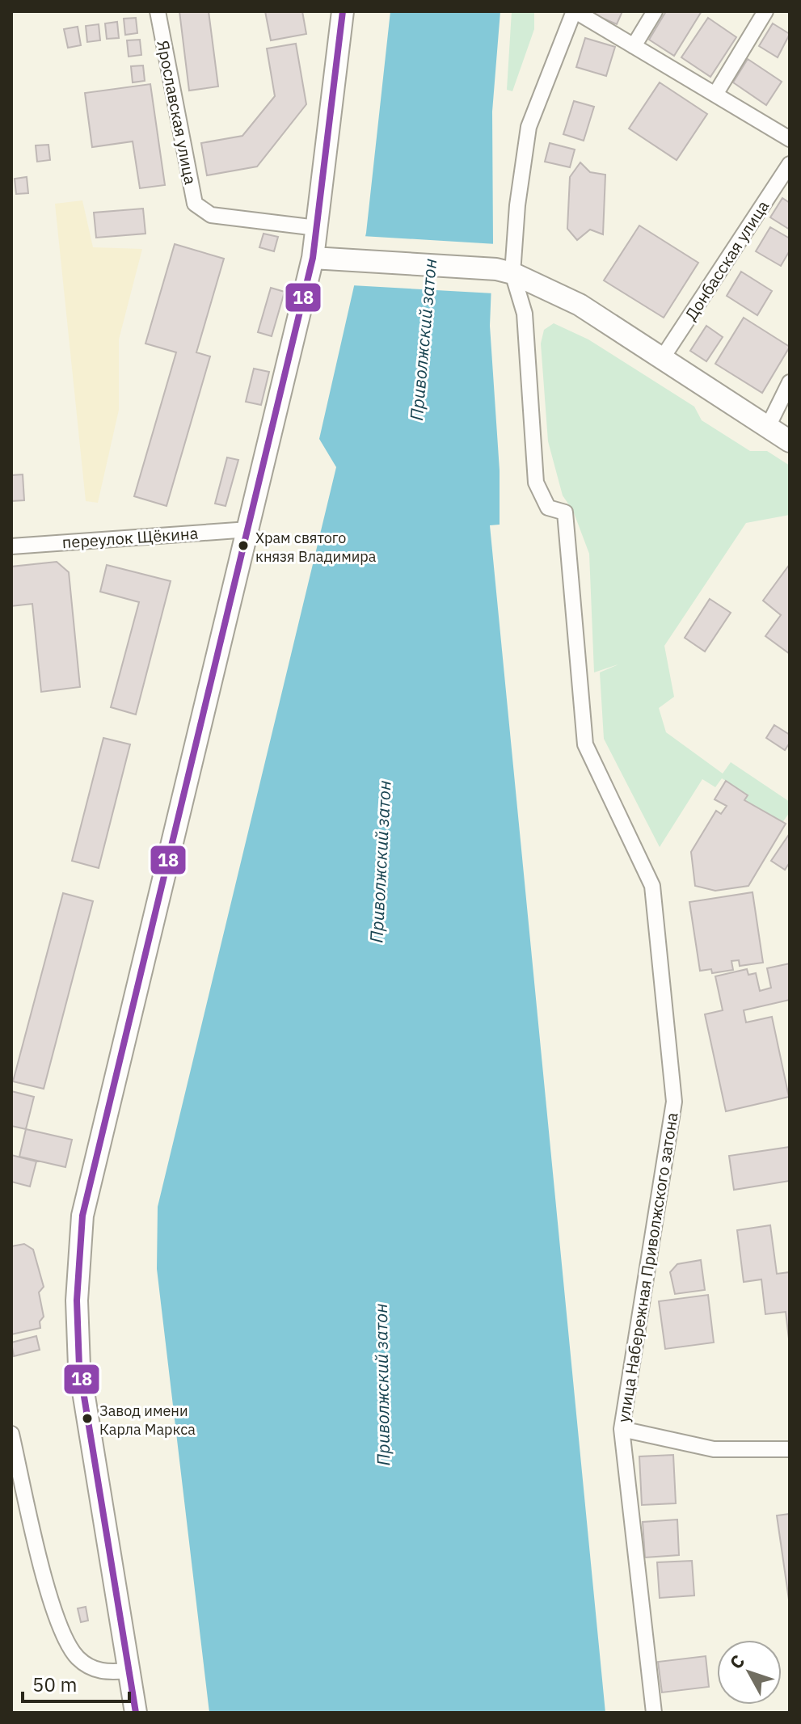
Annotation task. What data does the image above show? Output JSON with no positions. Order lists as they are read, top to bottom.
{
  "streets": {
    "street": [
      "Ярославская улица",
      "Донбасская улица",
      "переулок Щёкина",
      "улица Набережная Приволжского затона"
    ]
  },
  "water": ["Приволжский затон"],
  "places": ["Храм святого князя Владимира", "Завод имени Карла Маркса"],
  "lines": ["transit line 18"],
  "scale_bar": "50 m",
  "north": "top left"
}
